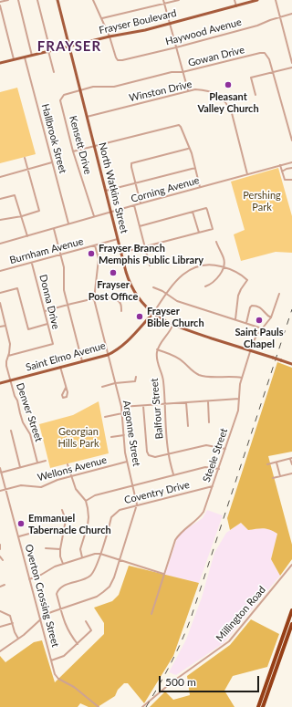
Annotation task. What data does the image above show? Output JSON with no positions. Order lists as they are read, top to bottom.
{
  "streets": {
    "main road": ["Frayser Boulevard", "North Watkins Street", "Saint Elmo Avenue"],
    "street": [
      "Haywood Avenue",
      "Gowan Drive",
      "Winston Drive",
      "Hallbrook Street",
      "Kensett Drive",
      "Corning Avenue",
      "Burnham Avenue",
      "Donna Drive",
      "Balfour Street",
      "Denver Street",
      "Argonne Street",
      "Steele Street",
      "Wellons Avenue",
      "Coventry Drive",
      "Overton Crossing Street",
      "Millington Road"
    ]
  },
  "crossings": [
    ["Frayser Boulevard", "Haywood Avenue"],
    ["Frayser Boulevard", "Hallbrook Street"],
    ["Frayser Boulevard", "North Watkins Street"],
    ["Gowan Drive", "Kensett Drive"],
    ["Gowan Drive", "North Watkins Street"],
    ["Winston Drive", "North Watkins Street"],
    ["Winston Drive", "Corning Avenue"],
    ["Hallbrook Street", "Corning Avenue"],
    ["Kensett Drive", "North Watkins Street"],
    ["Kensett Drive", "Corning Avenue"],
    ["North Watkins Street", "Corning Avenue"],
    ["North Watkins Street", "Burnham Avenue"],
    ["North Watkins Street", "Saint Elmo Avenue"],
    ["North Watkins Street", "Steele Street"],
    ["Burnham Avenue", "Donna Drive"],
    ["Burnham Avenue", "Argonne Street"],
    ["Donna Drive", "Denver Street"],
    ["Saint Elmo Avenue", "Denver Street"],
    ["Saint Elmo Avenue", "Argonne Street"],
    ["Argonne Street", "Wellons Avenue"],
    ["Argonne Street", "Coventry Drive"],
    ["Argonne Street", "Overton Crossing Street"],
    ["Steele Street", "Coventry Drive"],
    ["Wellons Avenue", "Overton Crossing Street"]
  ],
  "districts": ["FRAYSER"],
  "parks": ["Pershing Park", "Georgian Hills Park"],
  "places": [
    "Pleasant Valley Church",
    "Frayser Branch Memphis Public Library",
    "Frayser Post Office",
    "Frayser Bible Church",
    "Saint Pauls Chapel",
    "Emmanuel Tabernacle Church"
  ],
  "scale_bar": "500 m"
}
